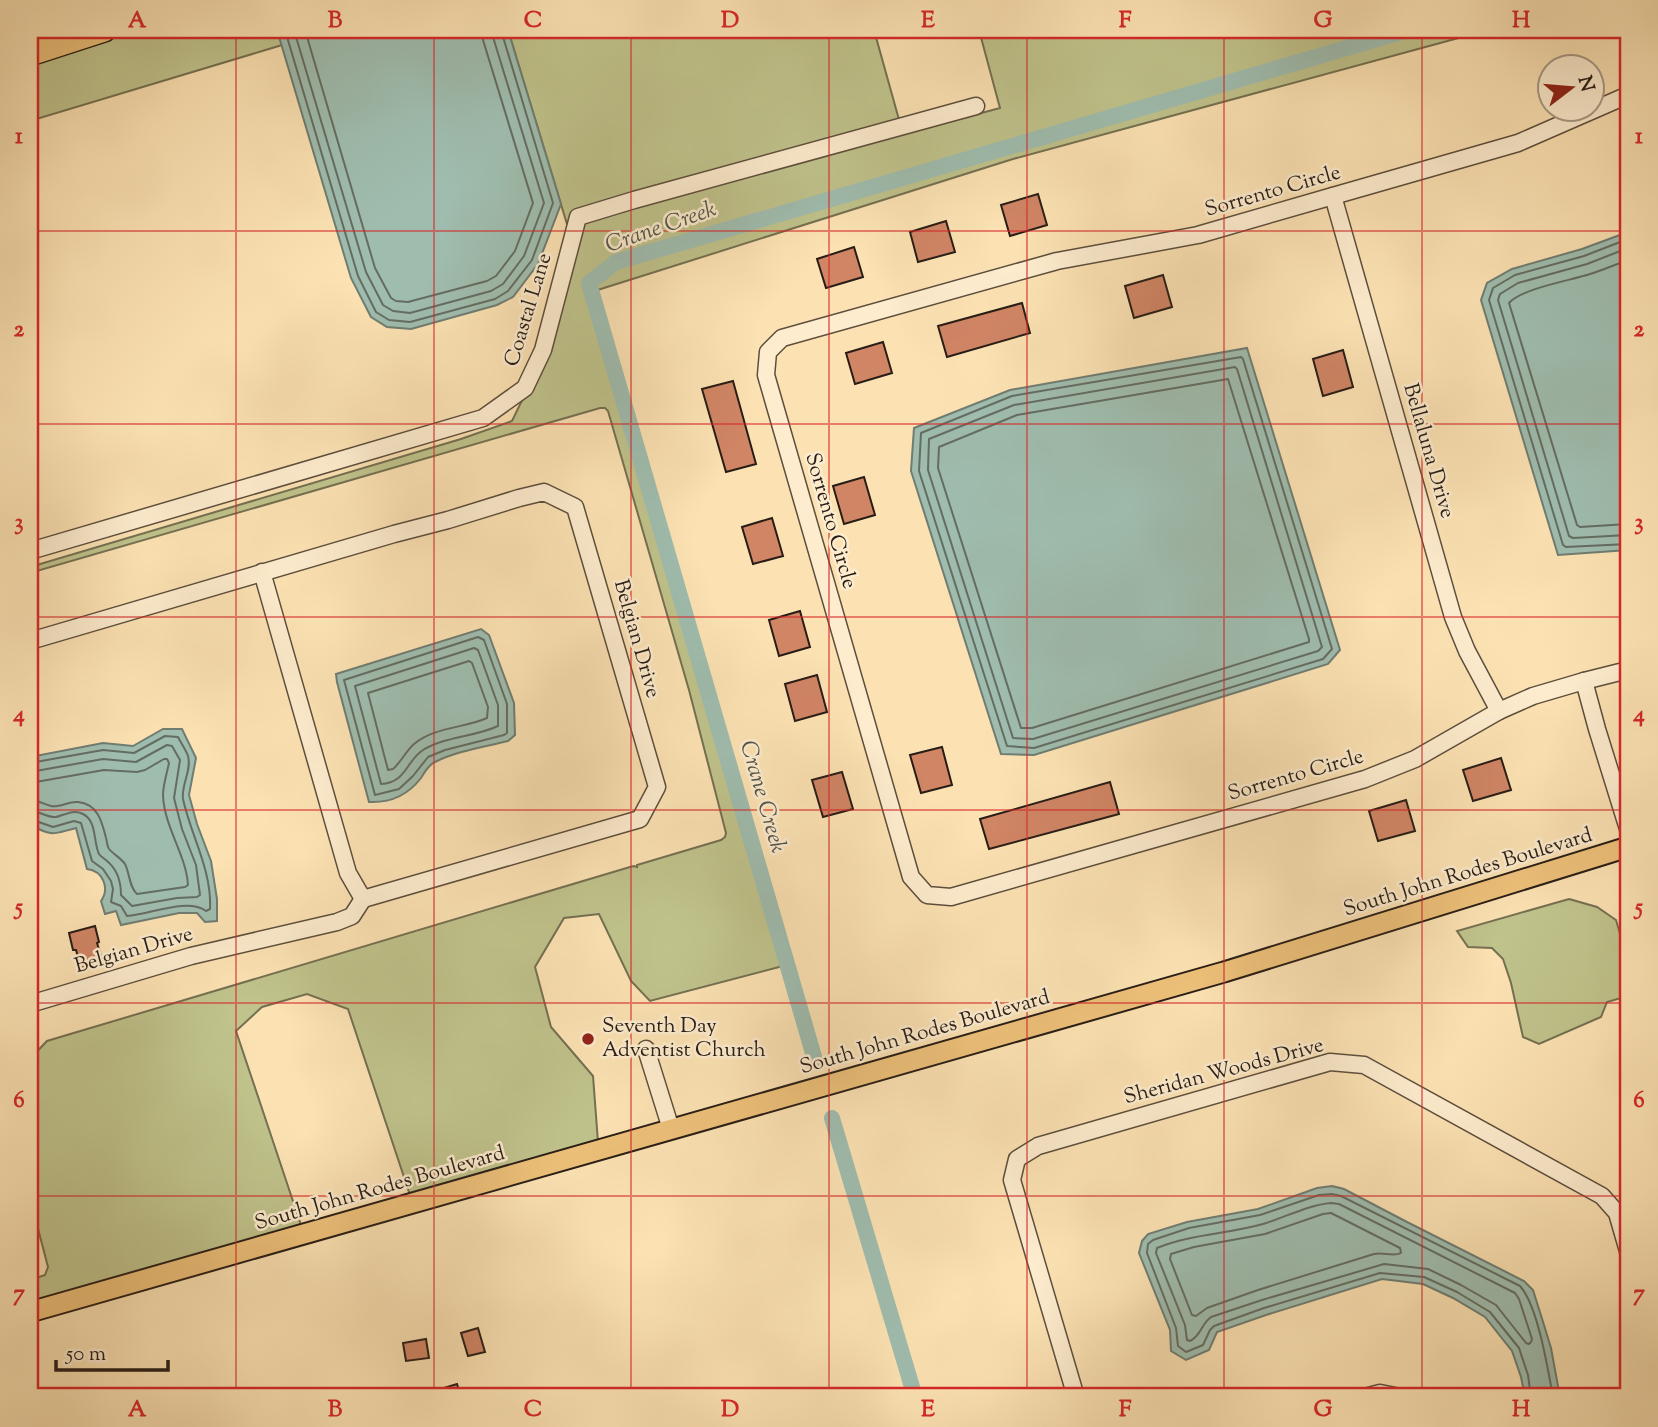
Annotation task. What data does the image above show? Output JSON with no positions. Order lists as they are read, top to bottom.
{
  "streets": {
    "main road": ["South John Rodes Boulevard"],
    "street": [
      "Sorrento Circle",
      "Coastal Lane",
      "Bellaluna Drive",
      "Belgian Drive",
      "Sheridan Woods Drive"
    ]
  },
  "crossings": [
    ["Sorrento Circle", "Bellaluna Drive"]
  ],
  "water": ["Crane Creek"],
  "places": ["Seventh Day Adventist Church"],
  "scale_bar": "50 m",
  "north": "right",
  "grid": {
    "columns": [
      "A",
      "B",
      "C",
      "D",
      "E",
      "F",
      "G",
      "H"
    ],
    "rows": [
      "1",
      "2",
      "3",
      "4",
      "5",
      "6",
      "7"
    ]
  }
}
